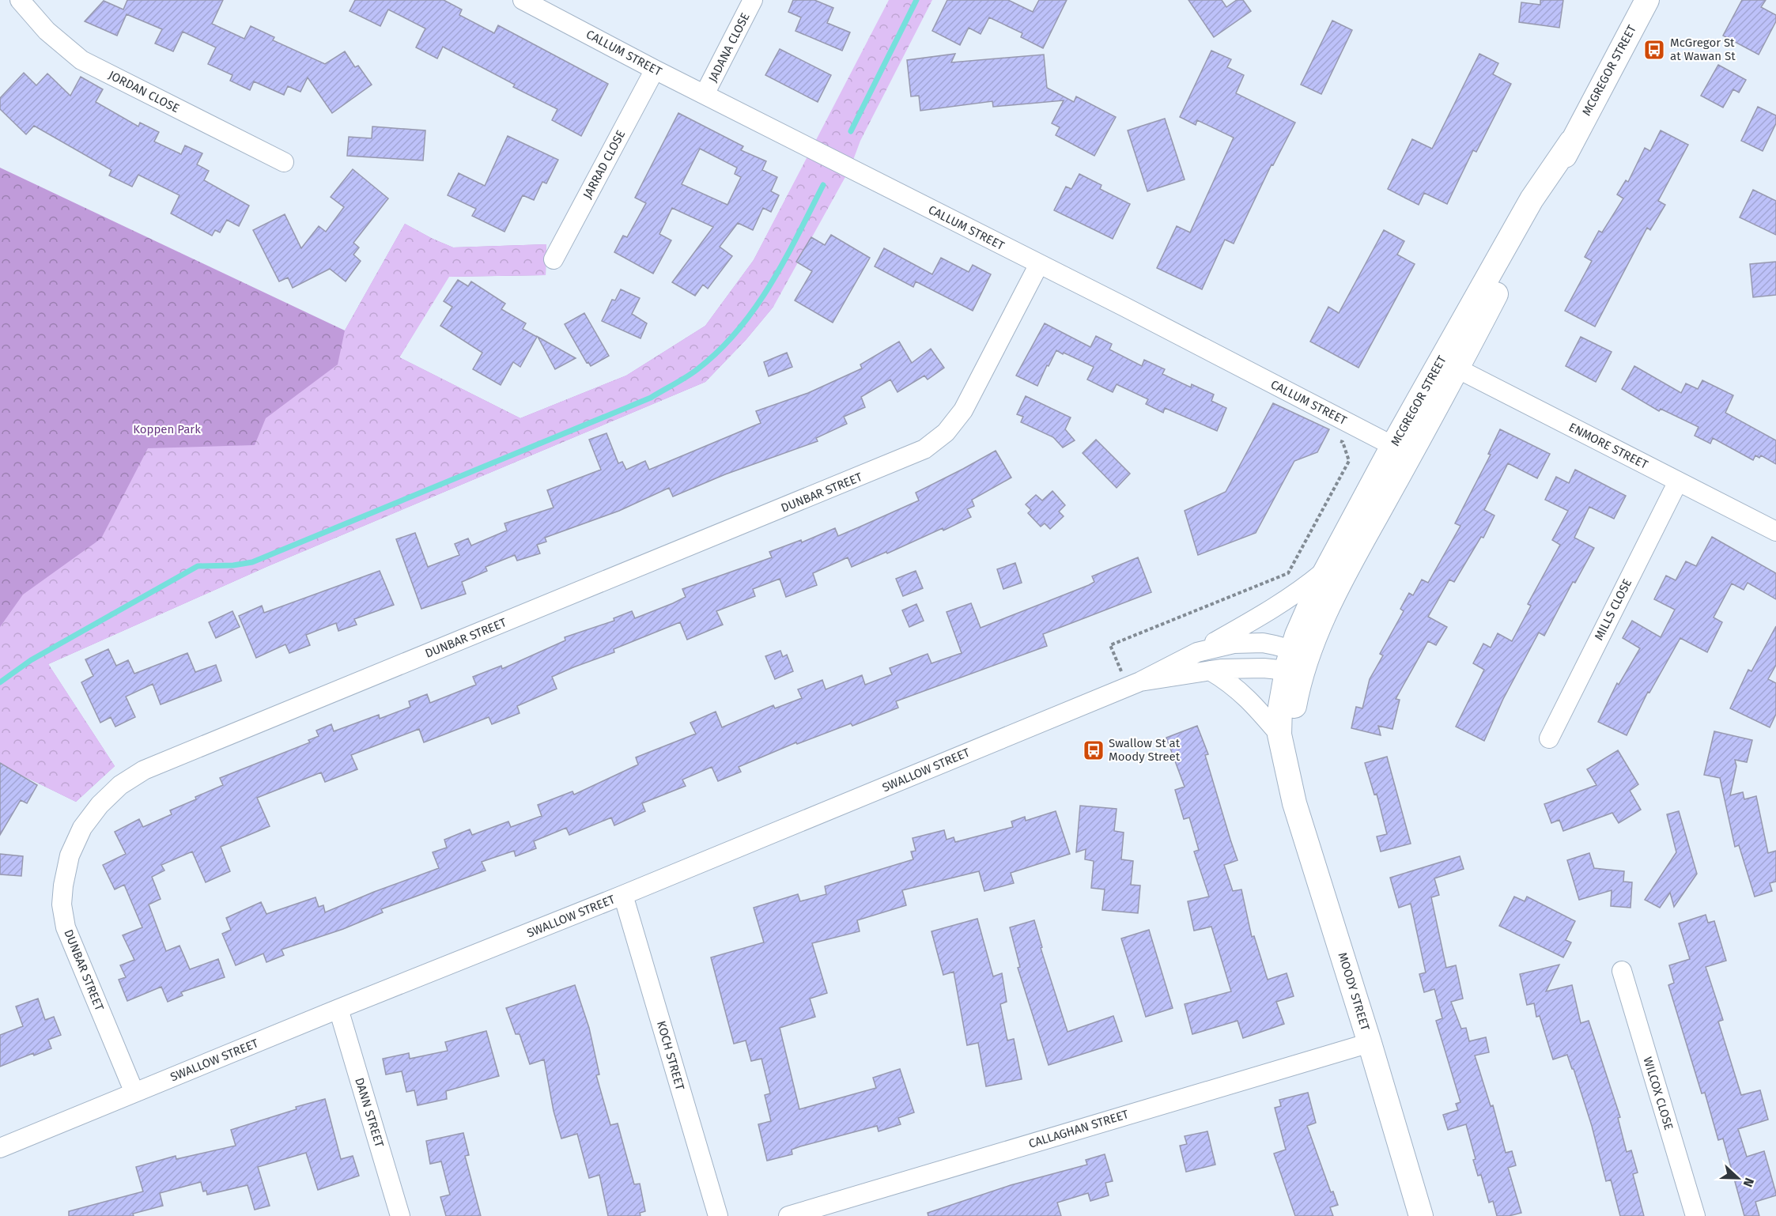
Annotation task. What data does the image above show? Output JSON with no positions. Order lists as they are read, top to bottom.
{
  "streets": {
    "main road": ["MCGREGOR STREET", "MOODY STREET"],
    "street": [
      "JADANA CLOSE",
      "CALLUM STREET",
      "JORDAN CLOSE",
      "JARRAD CLOSE",
      "ENMORE STREET",
      "DUNBAR STREET",
      "MILLS CLOSE",
      "SWALLOW STREET",
      "KOCH STREET",
      "WILCOX CLOSE",
      "DANN STREET",
      "CALLAGHAN STREET"
    ]
  },
  "crossings": [
    ["JADANA CLOSE", "CALLUM STREET"],
    ["CALLUM STREET", "MCGREGOR STREET"],
    ["CALLUM STREET", "JARRAD CLOSE"],
    ["CALLUM STREET", "DUNBAR STREET"],
    ["MCGREGOR STREET", "ENMORE STREET"],
    ["MCGREGOR STREET", "SWALLOW STREET"],
    ["MCGREGOR STREET", "MOODY STREET"],
    ["ENMORE STREET", "MILLS CLOSE"],
    ["DUNBAR STREET", "SWALLOW STREET"],
    ["SWALLOW STREET", "MOODY STREET"],
    ["SWALLOW STREET", "KOCH STREET"],
    ["SWALLOW STREET", "DANN STREET"],
    ["MOODY STREET", "CALLAGHAN STREET"]
  ],
  "parks": ["Koppen Park"],
  "places": {
    "bus stop": ["McGregor St at Wawan St", "Swallow St at Moody Street"]
  },
  "north": "right"
}
